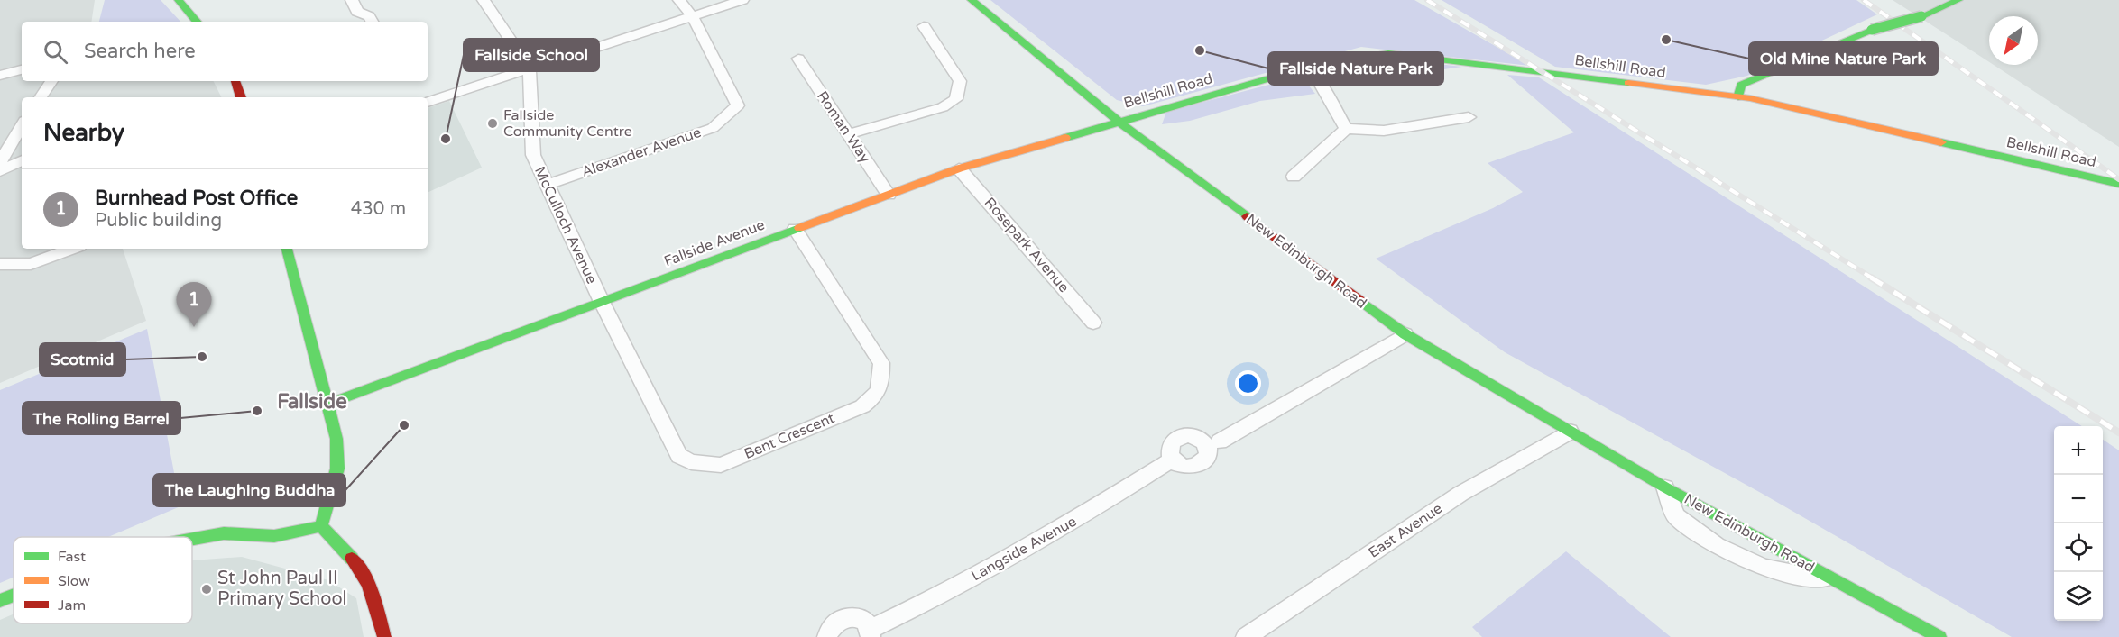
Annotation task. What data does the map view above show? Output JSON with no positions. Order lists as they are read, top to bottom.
{
  "streets": {
    "main road": ["Bellshill Road", "Fallside Avenue", "New Edinburgh Road"],
    "street": [
      "Roman Way",
      "Alexander Avenue",
      "McCulloch Avenue",
      "Rosepark Avenue",
      "Bent Crescent",
      "East Avenue",
      "Langside Avenue"
    ]
  },
  "crossings": [
    ["Bellshill Road", "Fallside Avenue"],
    ["Bellshill Road", "New Edinburgh Road"],
    ["Roman Way", "Fallside Avenue"],
    ["Alexander Avenue", "McCulloch Avenue"],
    ["McCulloch Avenue", "Fallside Avenue"],
    ["McCulloch Avenue", "Bent Crescent"],
    ["Fallside Avenue", "Rosepark Avenue"],
    ["Fallside Avenue", "New Edinburgh Road"],
    ["Fallside Avenue", "Bent Crescent"],
    ["New Edinburgh Road", "East Avenue"]
  ],
  "districts": ["Fallside"],
  "places": [
    "Old Mine Nature Park",
    "Fallside Nature Park",
    "Fallside Community Centre",
    "Fallside School",
    "Scotmid",
    "The Rolling Barrel",
    "The Laughing Buddha",
    "St John Paul II Primary School"
  ],
  "legend": ["Fast", "Slow", "Jam"],
  "north": "bottom left",
  "page": {
    "search": "Search here",
    "heading": "Nearby",
    "list": [
      {
        "mark": "1",
        "name": "Burnhead Post Office",
        "note": "Public building",
        "value": "430 m"
      }
    ],
    "pins": "1",
    "map_buttons": ["+", "−"]
  }
}
